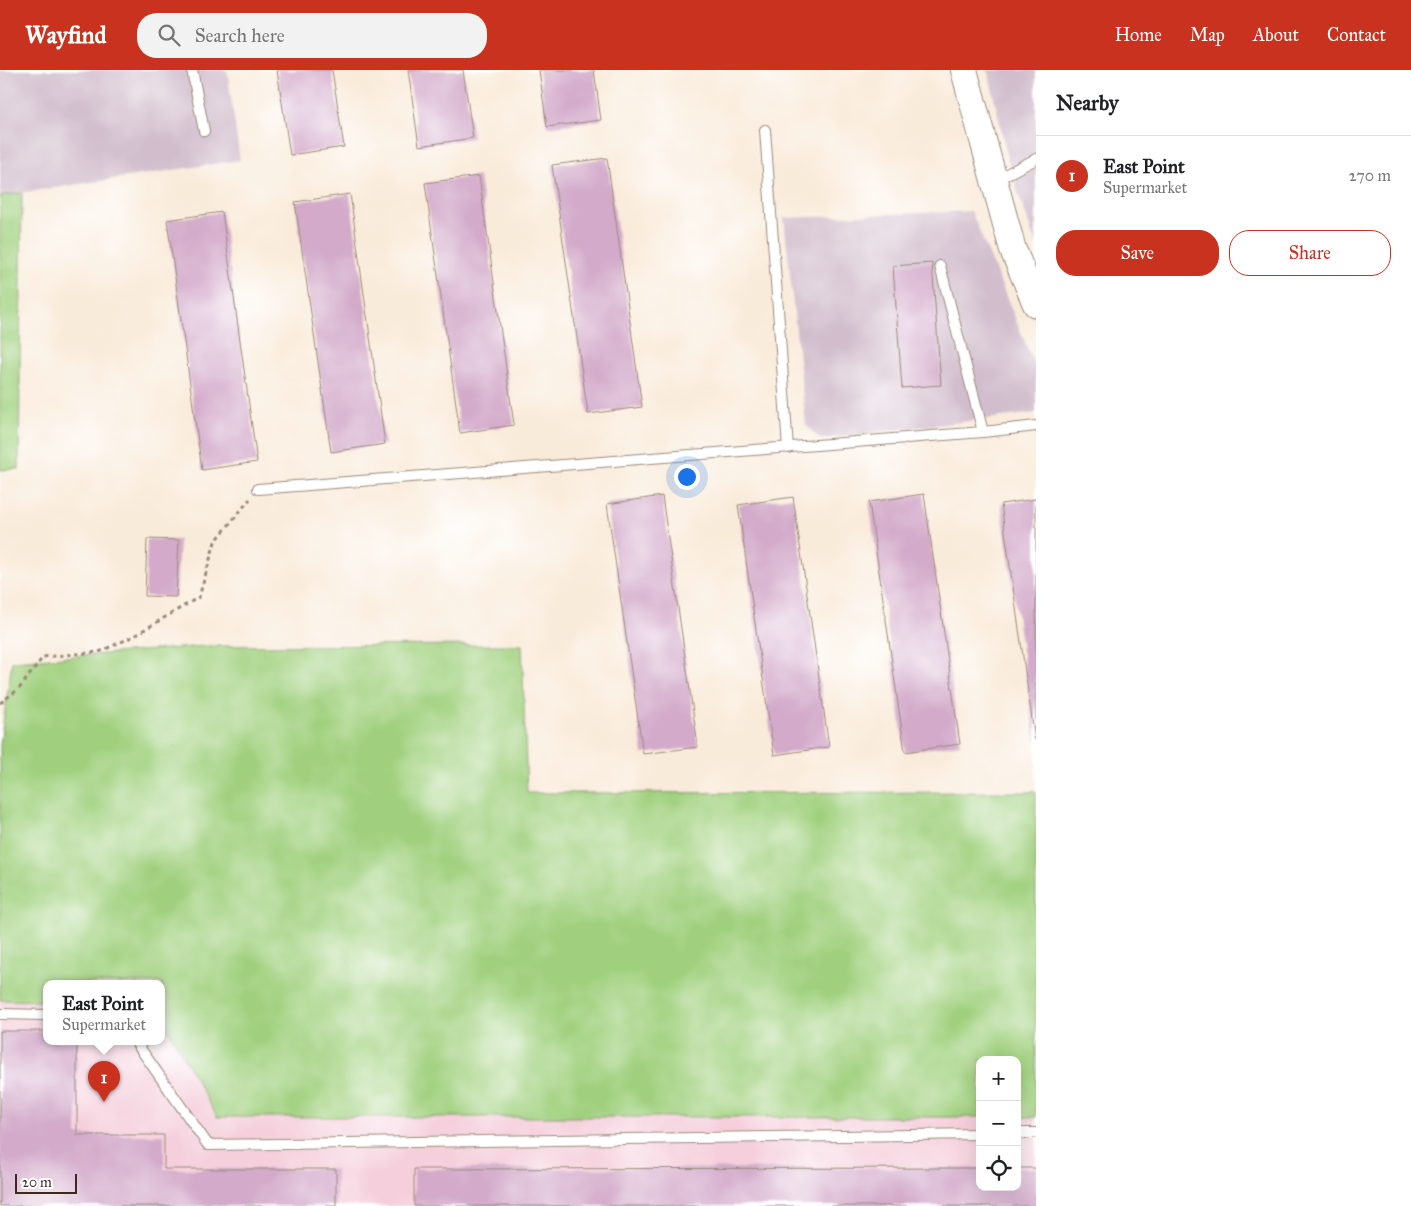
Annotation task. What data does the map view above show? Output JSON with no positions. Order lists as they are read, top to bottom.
{
  "scale_bar": "20 m",
  "page": {
    "header": "Wayfind",
    "search": "Search here",
    "nav": [
      "Home",
      "Map",
      "About",
      "Contact"
    ],
    "heading": "Nearby",
    "list": [
      {
        "mark": "1",
        "name": "East Point",
        "note": "Supermarket",
        "value": "270 m"
      }
    ],
    "buttons": ["Save", "Share"],
    "popup": ["East Point", "Supermarket"],
    "map_buttons": ["+", "−"],
    "pins": "1",
    "scale": "20 m"
  }
}
